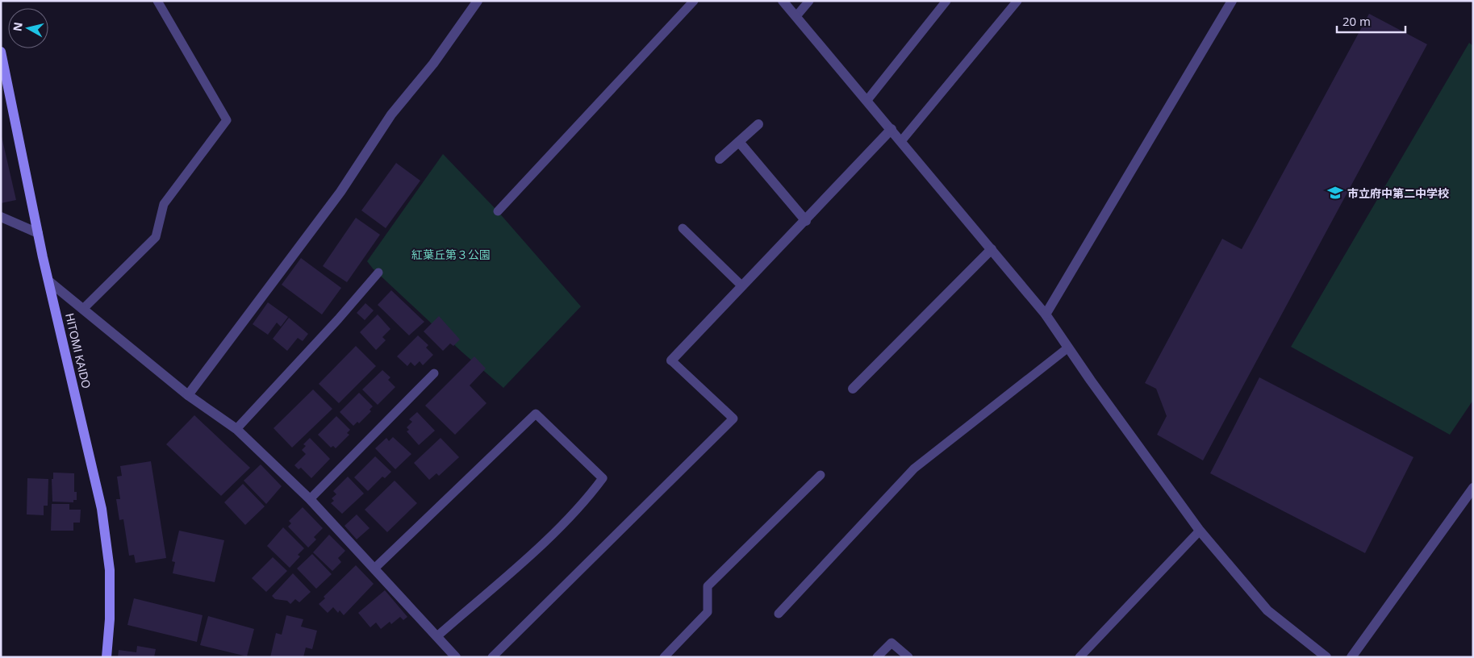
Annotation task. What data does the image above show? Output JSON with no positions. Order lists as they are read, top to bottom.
{
  "streets": {
    "main road": ["HITOMI KAIDO"]
  },
  "parks": ["紅葉丘第３公園"],
  "places": {
    "school or university": ["市立府中第二中学校"]
  },
  "scale_bar": "20 m",
  "north": "left"
}
